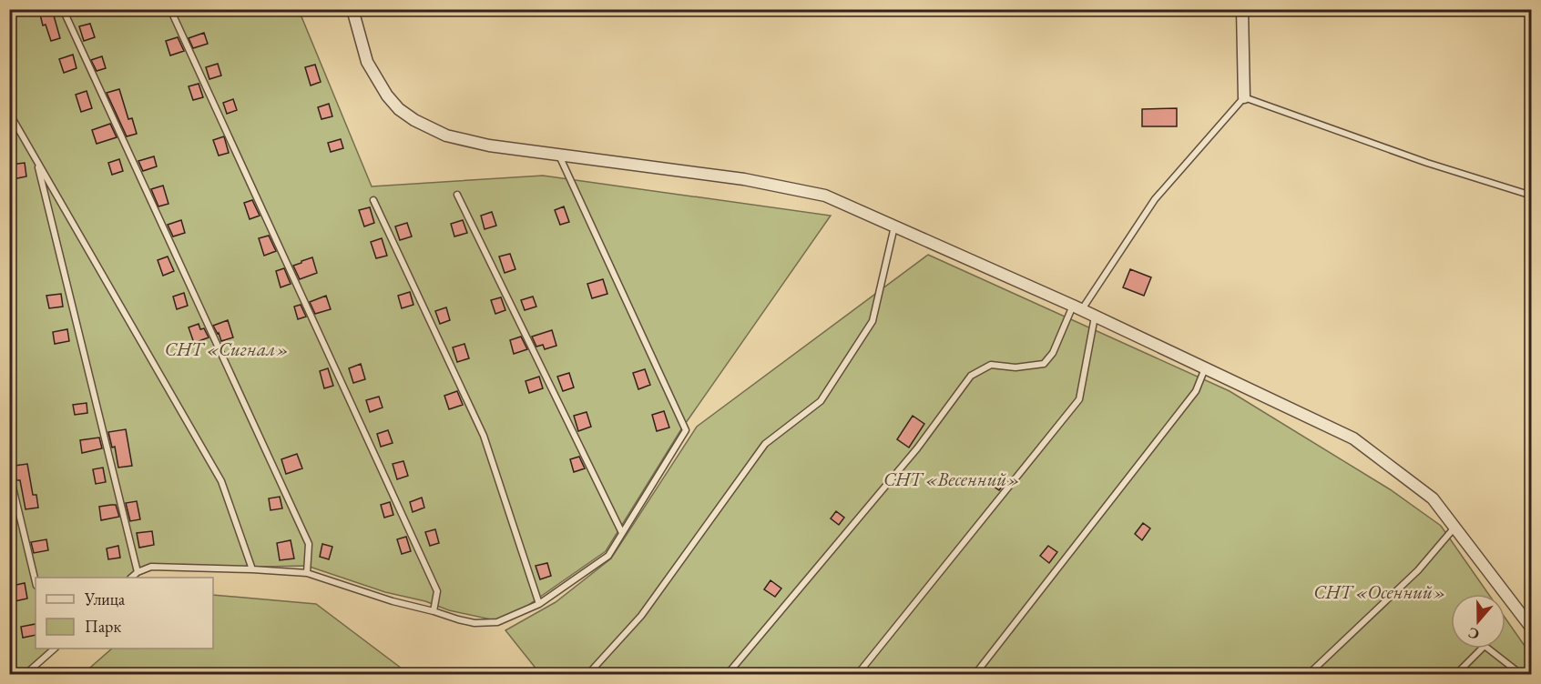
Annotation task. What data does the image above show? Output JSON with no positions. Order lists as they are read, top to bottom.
{
  "parks": ["СНТ «Сигнал»", "СНТ «Весенний»", "СНТ «Осенний»"],
  "legend": ["Улица", "Парк"],
  "north": "bottom"
}
